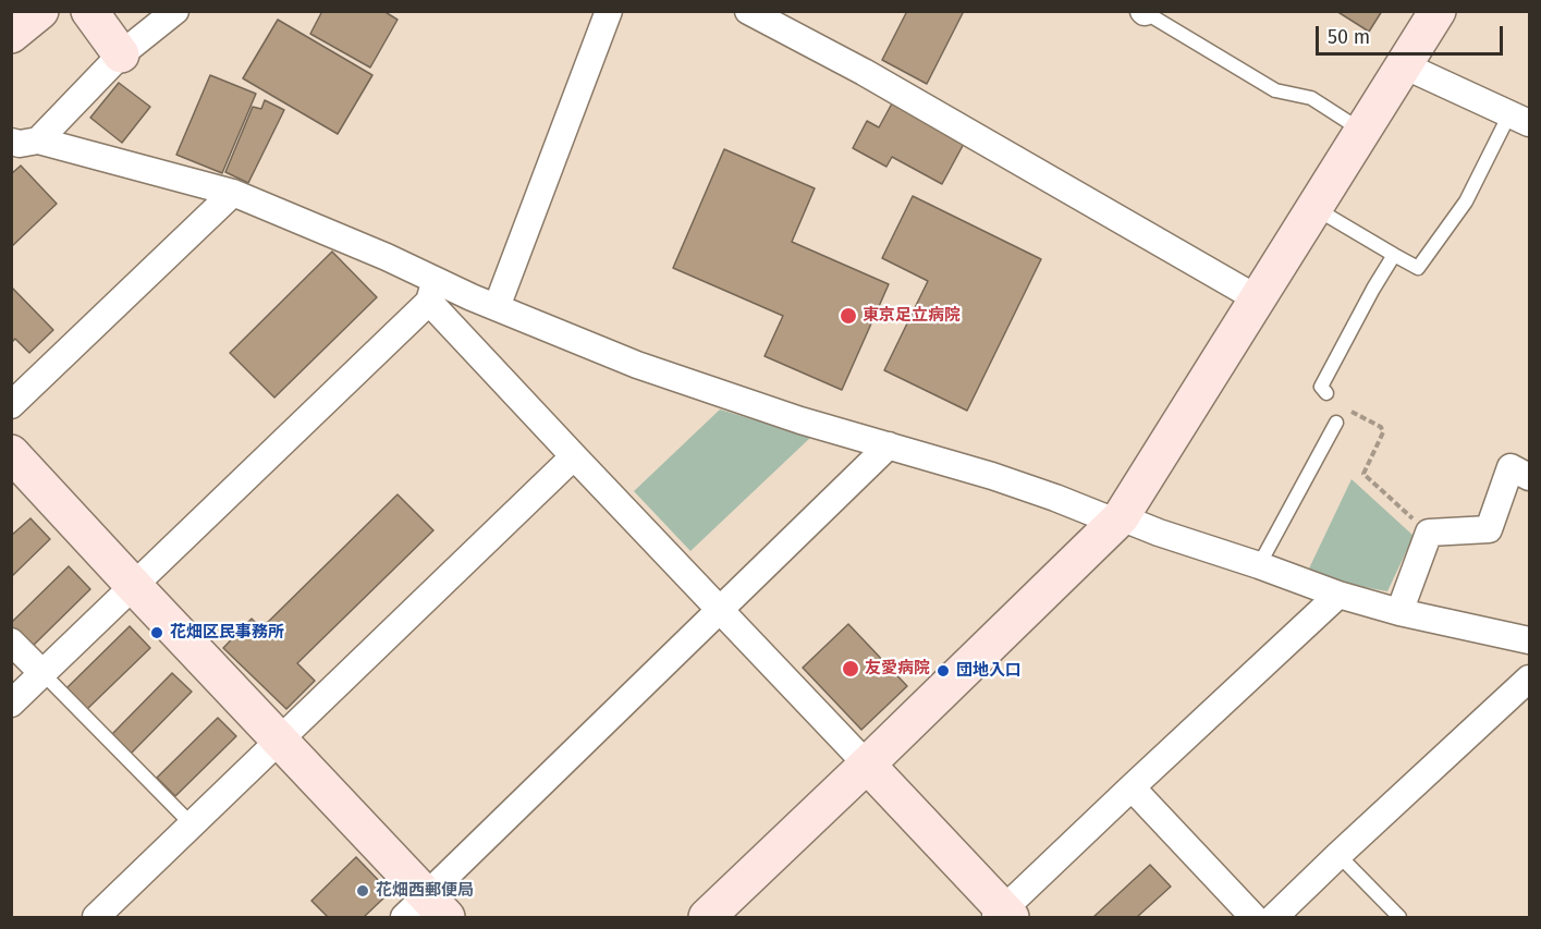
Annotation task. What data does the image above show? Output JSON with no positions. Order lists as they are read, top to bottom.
{
  "places": [
    "東京足立病院",
    "花畑区民事務所",
    "友愛病院",
    "団地入口",
    "花畑西郵便局"
  ],
  "scale_bar": "50 m"
}
